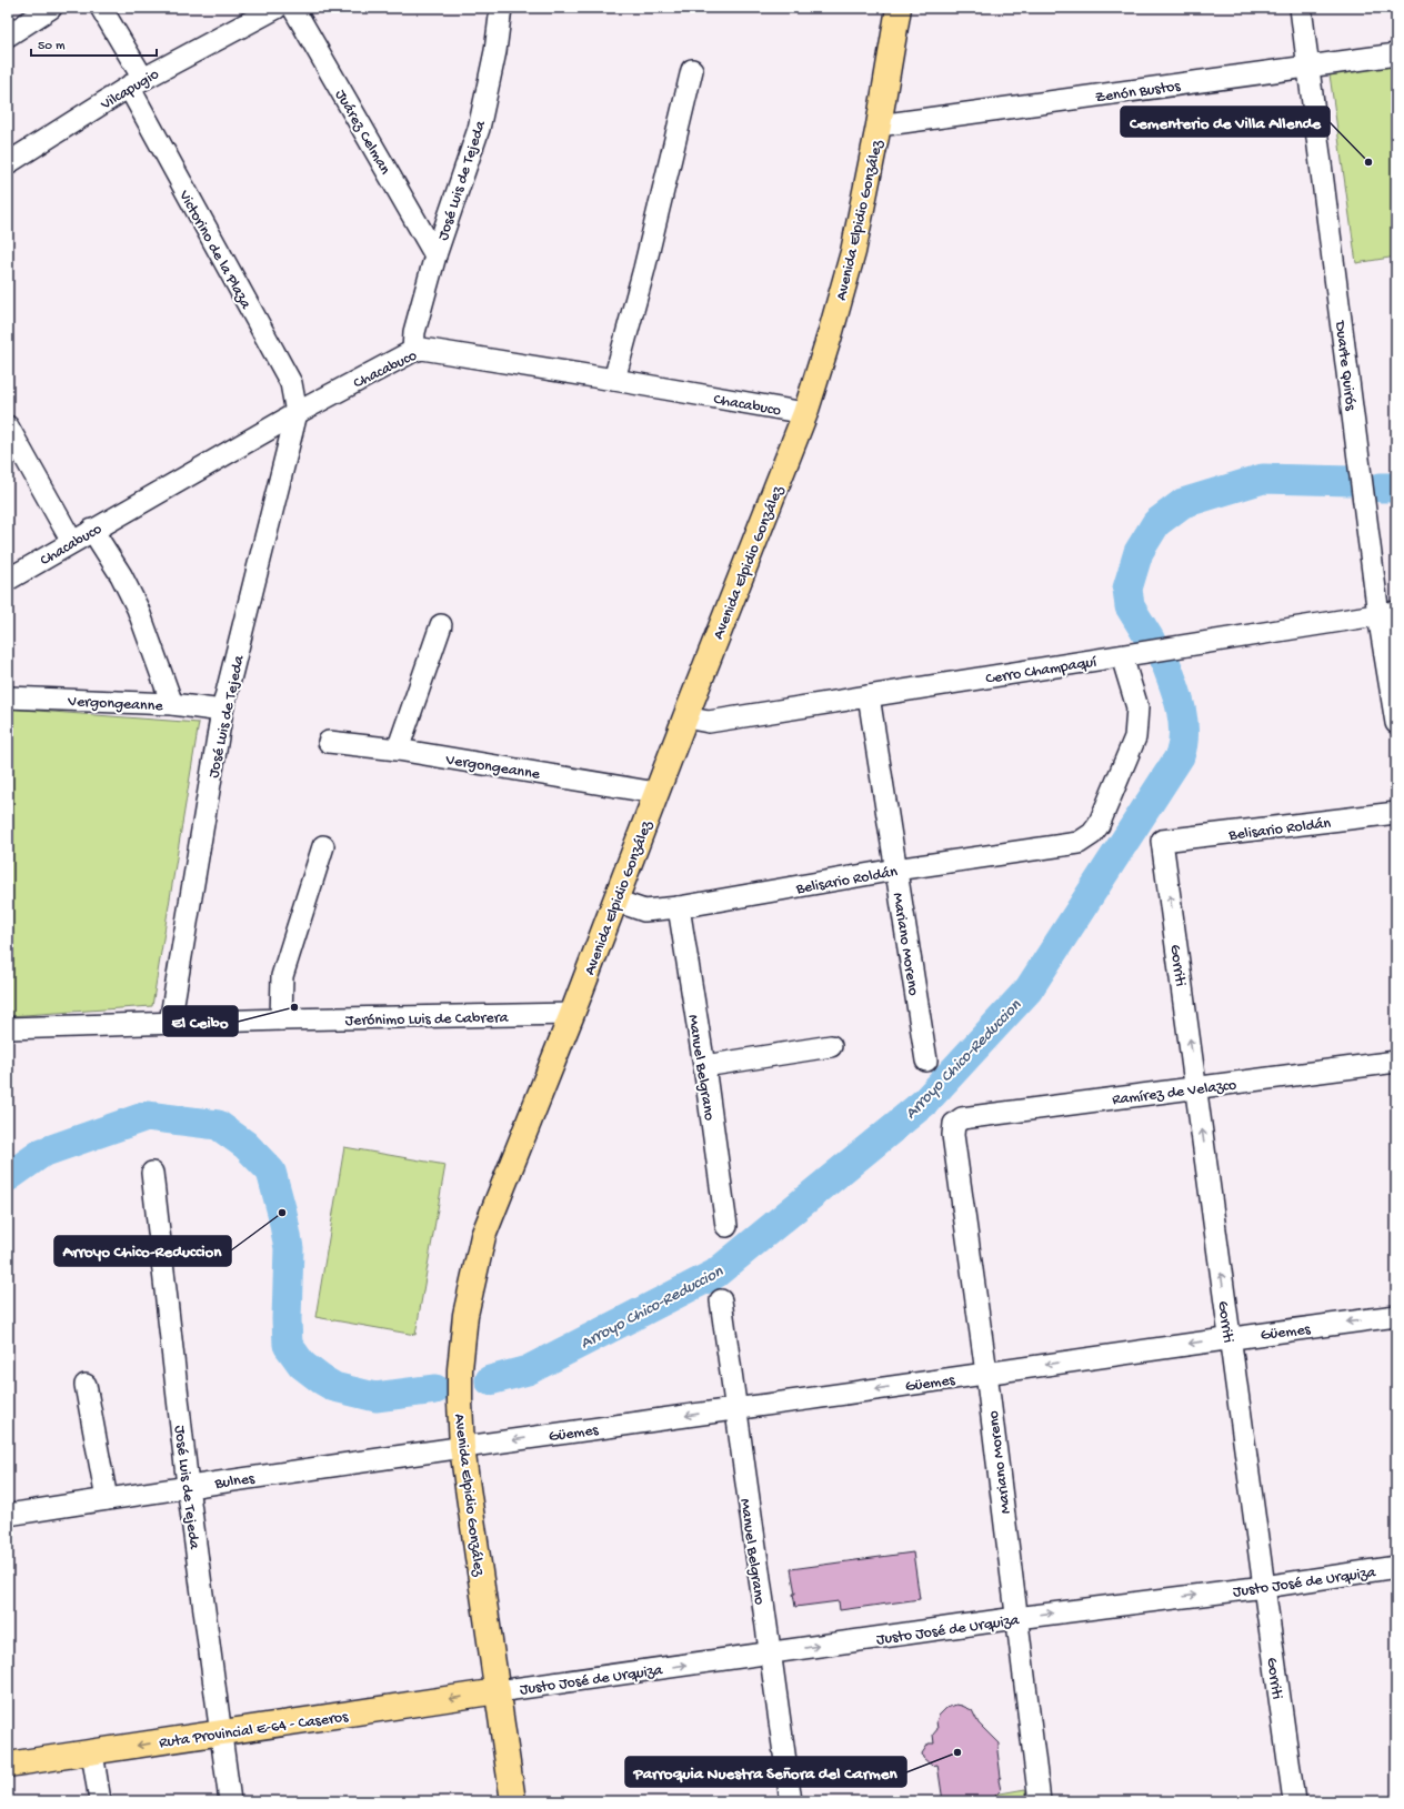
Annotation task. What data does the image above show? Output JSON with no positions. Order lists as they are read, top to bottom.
{
  "streets": {
    "main road": ["Avenida Elpidio González", "Ruta Provincial E-64 - Caseros"],
    "street": [
      "Vilcapugio",
      "Zenón Bustos",
      "Juárez Celman",
      "José Luis de Tejeda",
      "Victorino de la Plaza",
      "Duarte Quirós",
      "Chacabuco",
      "Cerro Champaquí",
      "Vergongeanne",
      "Belisario Roldán",
      "Mariano Moreno",
      "Gorriti",
      "Jerónimo Luis de Cabrera",
      "Manuel Belgrano",
      "Ramírez de Velazco",
      "Güemes",
      "Bulnes",
      "Justo José de Urquiza"
    ]
  },
  "crossings": [
    ["Vilcapugio", "Juárez Celman"],
    ["Vilcapugio", "Victorino de la Plaza"],
    ["Zenón Bustos", "Avenida Elpidio González"],
    ["Zenón Bustos", "Duarte Quirós"],
    ["Juárez Celman", "José Luis de Tejeda"],
    ["José Luis de Tejeda", "Victorino de la Plaza"],
    ["José Luis de Tejeda", "Chacabuco"],
    ["José Luis de Tejeda", "Vergongeanne"],
    ["José Luis de Tejeda", "Jerónimo Luis de Cabrera"],
    ["José Luis de Tejeda", "Bulnes"],
    ["José Luis de Tejeda", "Ruta Provincial E-64 - Caseros"],
    ["Avenida Elpidio González", "Chacabuco"],
    ["Avenida Elpidio González", "Cerro Champaquí"],
    ["Avenida Elpidio González", "Vergongeanne"],
    ["Avenida Elpidio González", "Belisario Roldán"],
    ["Avenida Elpidio González", "Jerónimo Luis de Cabrera"],
    ["Avenida Elpidio González", "Güemes"],
    ["Avenida Elpidio González", "Bulnes"],
    ["Avenida Elpidio González", "Justo José de Urquiza"],
    ["Avenida Elpidio González", "Ruta Provincial E-64 - Caseros"],
    ["Victorino de la Plaza", "Chacabuco"],
    ["Duarte Quirós", "Cerro Champaquí"],
    ["Cerro Champaquí", "Belisario Roldán"],
    ["Cerro Champaquí", "Mariano Moreno"],
    ["Belisario Roldán", "Mariano Moreno"],
    ["Belisario Roldán", "Gorriti"],
    ["Belisario Roldán", "Manuel Belgrano"],
    ["Mariano Moreno", "Ramírez de Velazco"],
    ["Mariano Moreno", "Güemes"],
    ["Mariano Moreno", "Justo José de Urquiza"],
    ["Gorriti", "Ramírez de Velazco"],
    ["Gorriti", "Güemes"],
    ["Gorriti", "Justo José de Urquiza"],
    ["Manuel Belgrano", "Güemes"],
    ["Manuel Belgrano", "Justo José de Urquiza"],
    ["Güemes", "Bulnes"],
    ["Justo José de Urquiza", "Ruta Provincial E-64 - Caseros"]
  ],
  "one_way": [
    "Gorriti",
    "Güemes",
    "Justo José de Urquiza",
    "Ruta Provincial E-64 - Caseros"
  ],
  "water": ["Arroyo Chico-Reduccion"],
  "places": [
    "Cementerio de Villa Allende",
    "El Ceibo",
    "Arroyo Chico-Reduccion",
    "Parroquia Nuestra Señora del Carmen"
  ],
  "scale_bar": "50 m"
}
